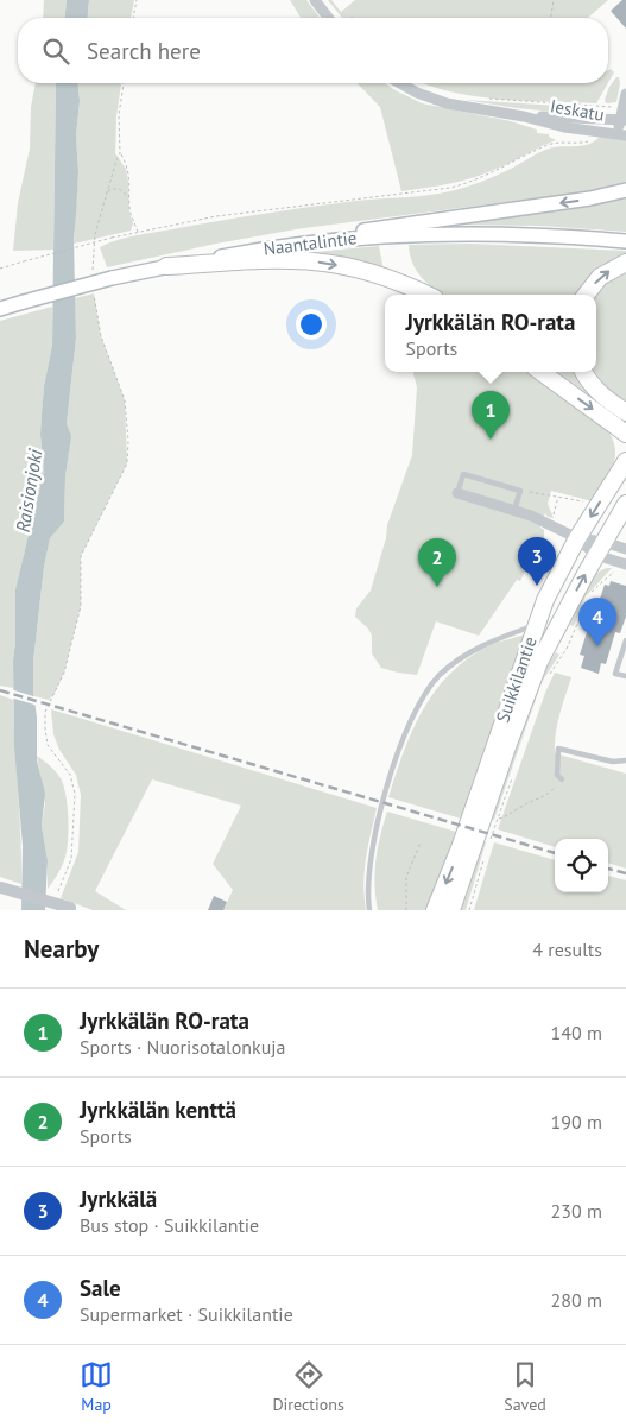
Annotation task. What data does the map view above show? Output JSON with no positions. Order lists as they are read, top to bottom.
{
  "streets": {
    "main road": ["Naantalintie", "Suikkilantie"],
    "street": ["Ieskatu"]
  },
  "water": ["Raisionjoki"],
  "page": {
    "search": "Search here",
    "popup": ["Jyrkkälän RO-rata", "Sports"],
    "pins": [
      "1",
      "3",
      "2",
      "4"
    ],
    "heading": ["Nearby", "4 results"],
    "list": [
      {
        "mark": "1",
        "name": "Jyrkkälän RO-rata",
        "note": "Sports · Nuorisotalonkuja",
        "value": "140 m"
      },
      {
        "mark": "2",
        "name": "Jyrkkälän kenttä",
        "note": "Sports",
        "value": "190 m"
      },
      {
        "mark": "3",
        "name": "Jyrkkälä",
        "note": "Bus stop · Suikkilantie",
        "value": "230 m"
      },
      {
        "mark": "4",
        "name": "Sale",
        "note": "Supermarket · Suikkilantie",
        "value": "280 m"
      }
    ],
    "nav": ["Map", "Directions", "Saved"]
  }
}
